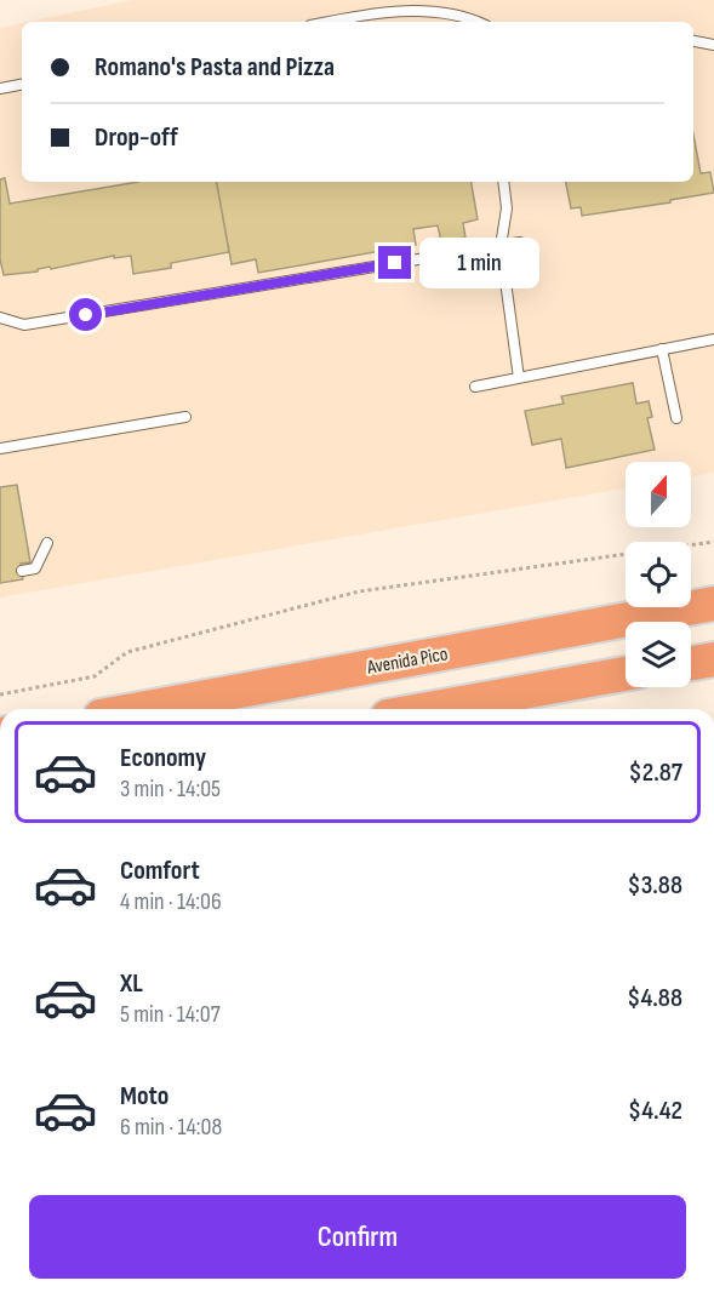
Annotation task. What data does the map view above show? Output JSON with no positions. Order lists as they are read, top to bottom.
{
  "streets": {
    "highway": ["Avenida Pico"]
  },
  "north": "top",
  "page": {
    "banner": ["Romano's Pasta and Pizza", "Drop-off"],
    "bubble": "1 min",
    "list": [
      {
        "name": "Economy",
        "note": "3 min · 14:05",
        "value": "$2.87"
      },
      {
        "name": "Comfort",
        "note": "4 min · 14:06",
        "value": "$3.88"
      },
      {
        "name": "XL",
        "note": "5 min · 14:07",
        "value": "$4.88"
      },
      {
        "name": "Moto",
        "note": "6 min · 14:08",
        "value": "$4.42"
      }
    ],
    "buttons": "Confirm"
  }
}
